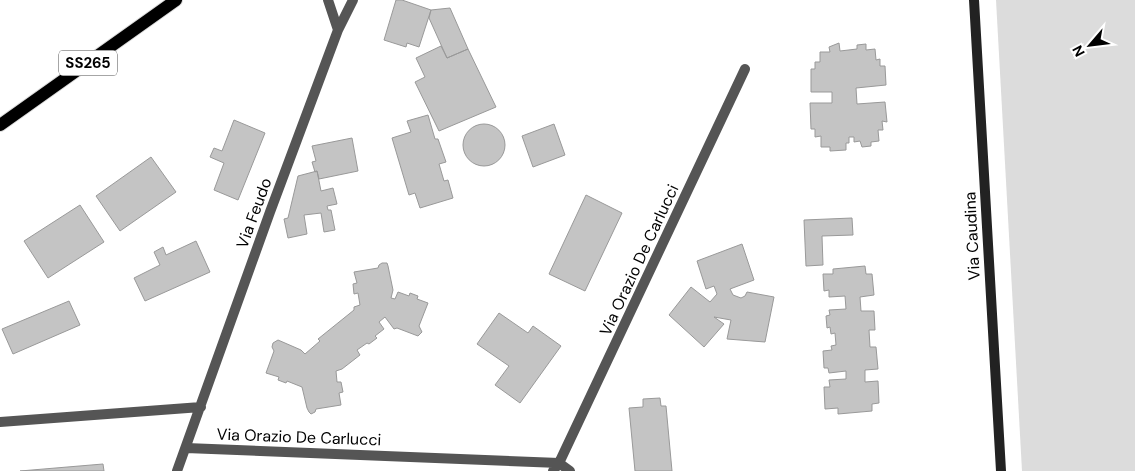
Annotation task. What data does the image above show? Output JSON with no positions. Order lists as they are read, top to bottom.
{
  "streets": {
    "main road": ["SS265", "Via Caudina"],
    "street": ["Via Feudo", "Via Orazio De Carlucci"]
  },
  "crossings": [
    ["Via Feudo", "Via Orazio De Carlucci"]
  ],
  "north": "bottom left"
}
